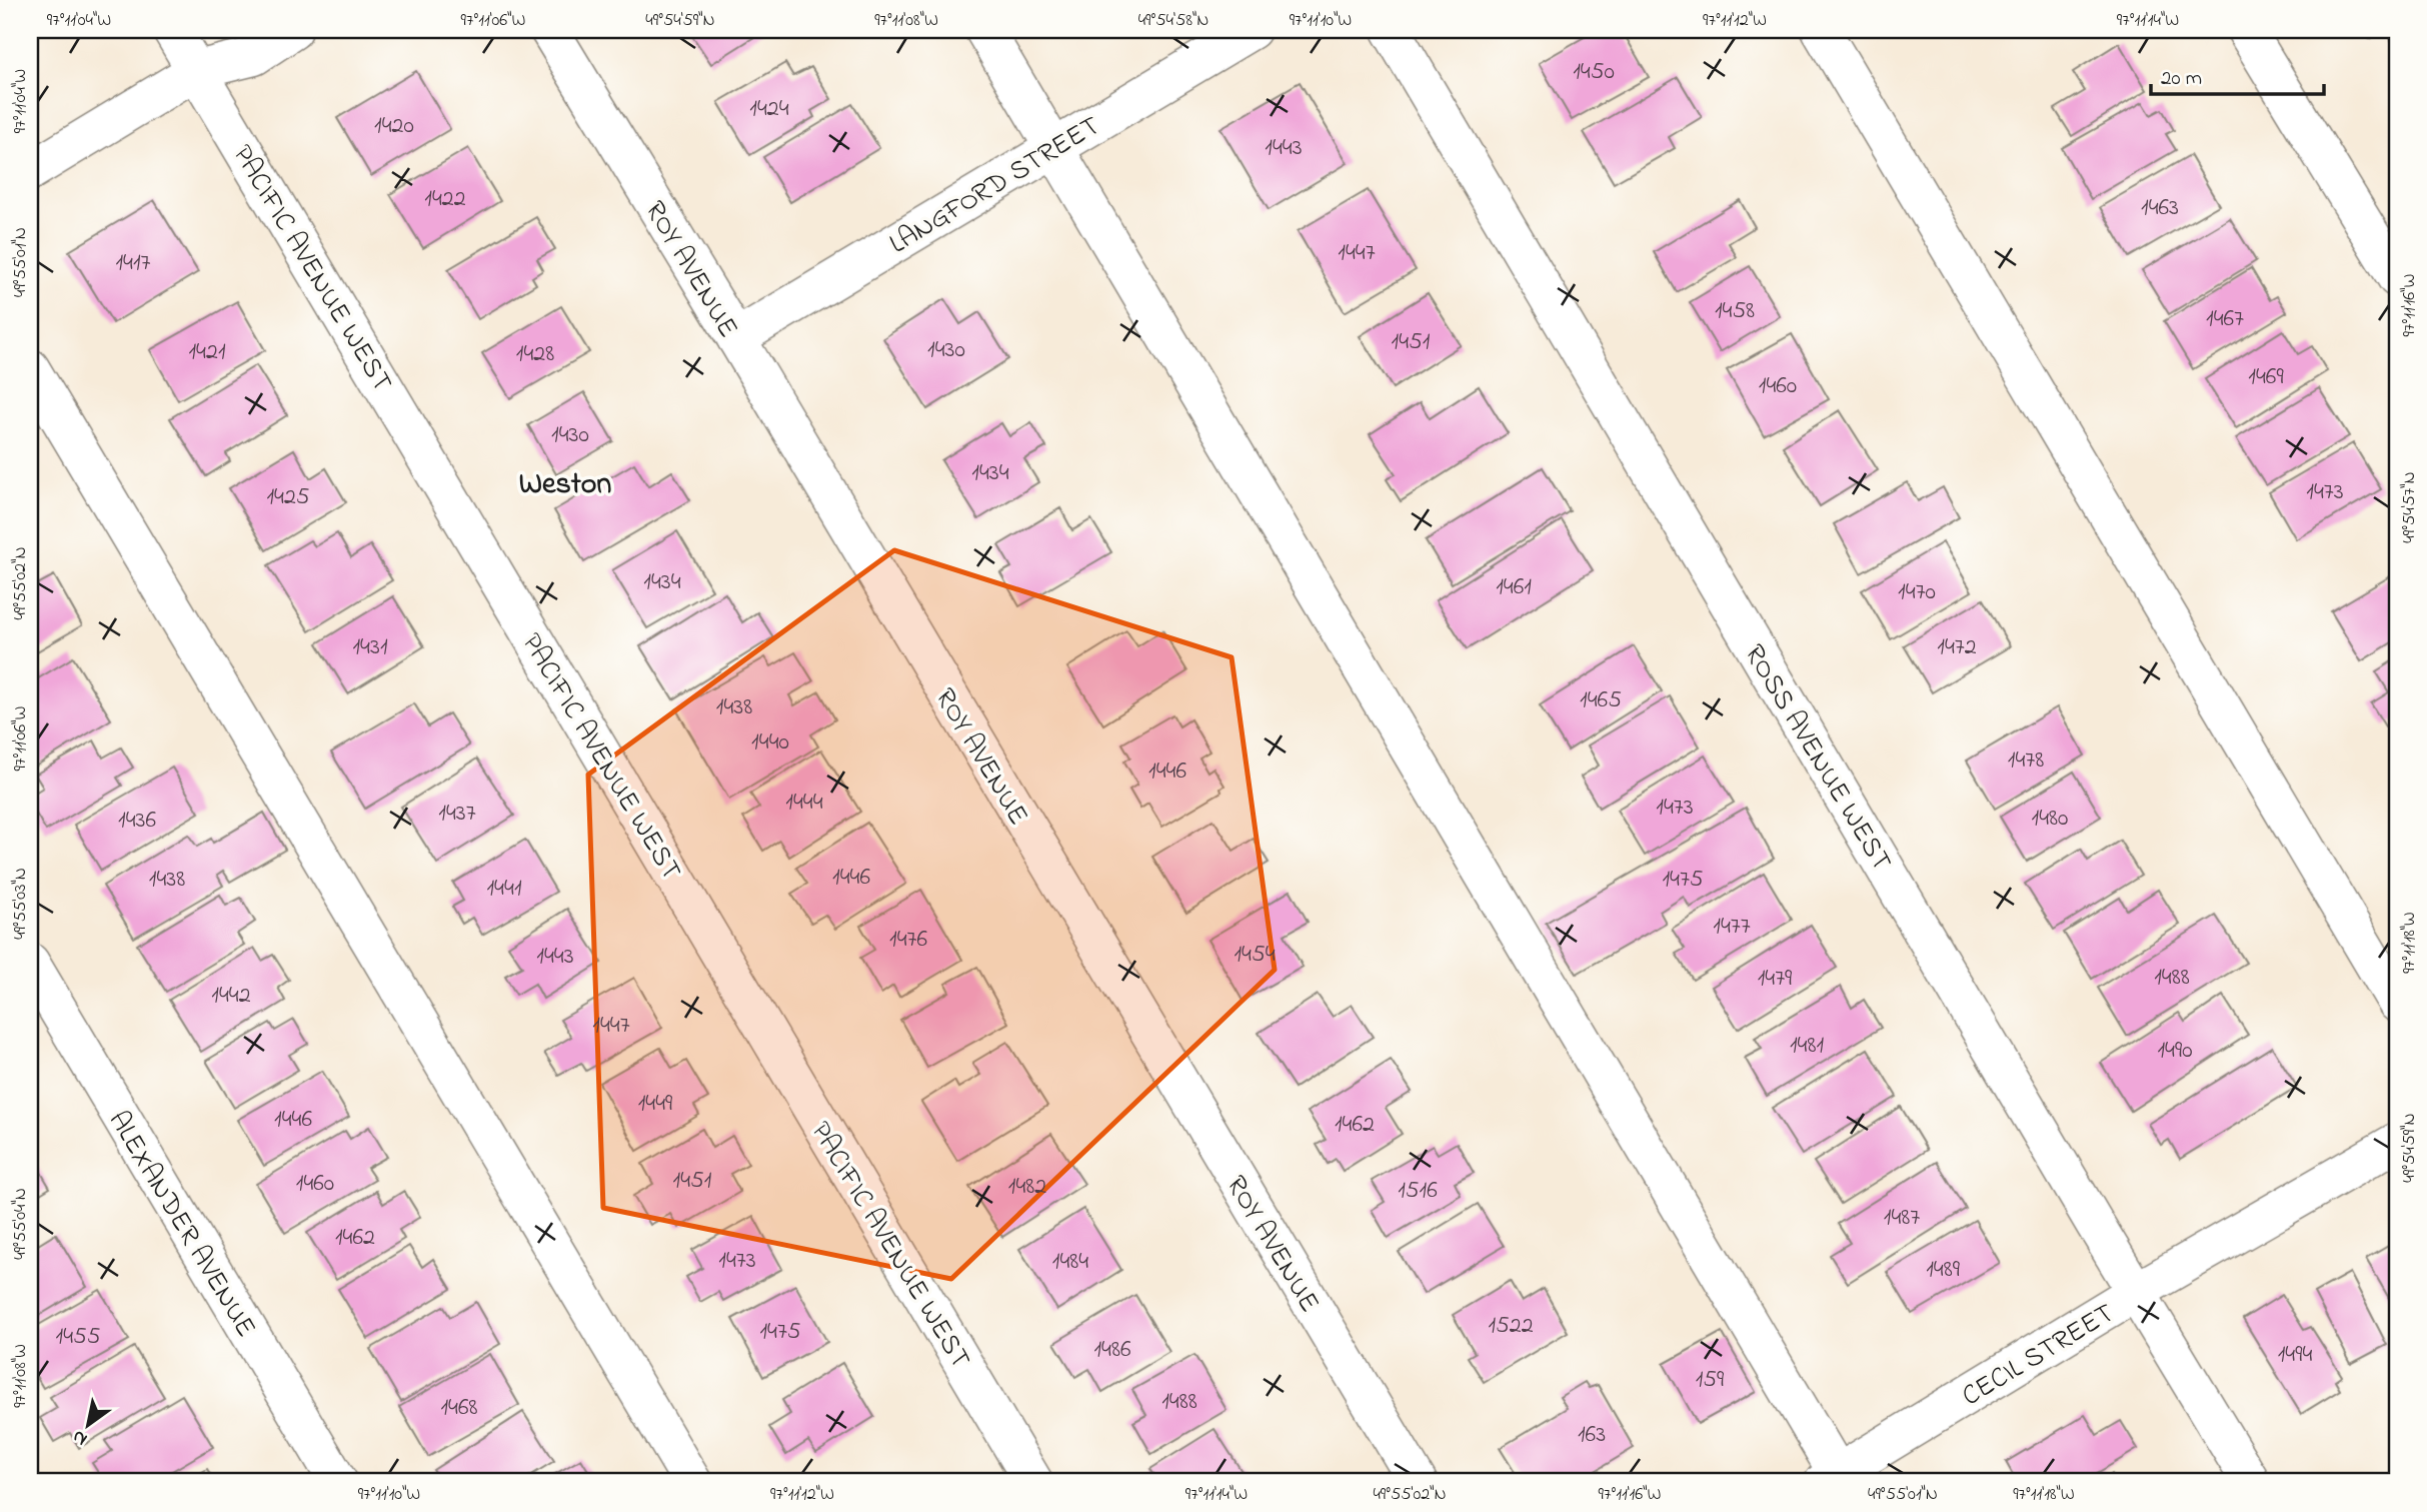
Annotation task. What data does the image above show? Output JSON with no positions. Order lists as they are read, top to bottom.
{
  "streets": {
    "street": [
      "LANGFORD STREET",
      "PACIFIC AVENUE WEST",
      "ROY AVENUE",
      "ROSS AVENUE WEST",
      "ALEXANDER AVENUE",
      "CECIL STREET"
    ]
  },
  "crossings": [
    ["LANGFORD STREET", "ROY AVENUE"],
    ["ROSS AVENUE WEST", "CECIL STREET"]
  ],
  "districts": ["Weston"],
  "house_numbers": [
    "1450",
    "1424",
    "1420",
    "1443",
    "1422",
    "1463",
    "1447",
    "1417",
    "1458",
    "1467",
    "1451",
    "1430",
    "1421",
    "1428",
    "1469",
    "1460",
    "1430",
    "1434",
    "1473",
    "1425",
    "1434",
    "1461",
    "1470",
    "1431",
    "1472",
    "1465",
    "1438",
    "1440",
    "1478",
    "1446",
    "1444",
    "1473",
    "1437",
    "1480",
    "1436",
    "1446",
    "1438",
    "1475",
    "1441",
    "1477",
    "1476",
    "1454",
    "1443",
    "1488",
    "1479",
    "1442",
    "1447",
    "1481",
    "1490",
    "1449",
    "1446",
    "1462",
    "1451",
    "1460",
    "1482",
    "1516",
    "1487",
    "1462",
    "1473",
    "1484",
    "1489",
    "1522",
    "1475",
    "1455",
    "1486",
    "1494",
    "159",
    "1488",
    "1468",
    "163"
  ],
  "scale_bar": "20 m",
  "north": "bottom left",
  "coordinates": [
    "97°11'04\"W",
    "97°11'06\"W",
    "49°54'59\"N",
    "97°11'08\"W",
    "49°54'58\"N",
    "97°11'10\"W",
    "97°11'12\"W",
    "97°11'14\"W",
    "49°55'01\"N",
    "97°11'16\"W",
    "49°54'57\"N",
    "49°55'02\"N",
    "49°55'03\"N",
    "97°11'18\"W",
    "49°55'04\"N"
  ]
}
